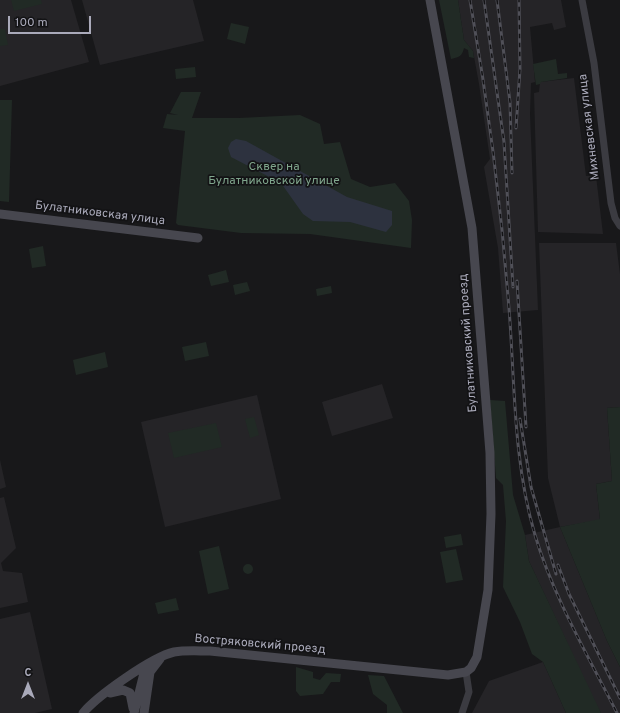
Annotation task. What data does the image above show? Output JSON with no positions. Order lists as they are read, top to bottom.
{
  "streets": {
    "street": [
      "Михневская улица",
      "Булатниковская улица",
      "Булатниковский проезд",
      "Востряковский проезд"
    ]
  },
  "crossings": [
    ["Булатниковский проезд", "Востряковский проезд"]
  ],
  "parks": ["Сквер на Булатниковской улице"],
  "scale_bar": "100 m",
  "north": "top"
}
